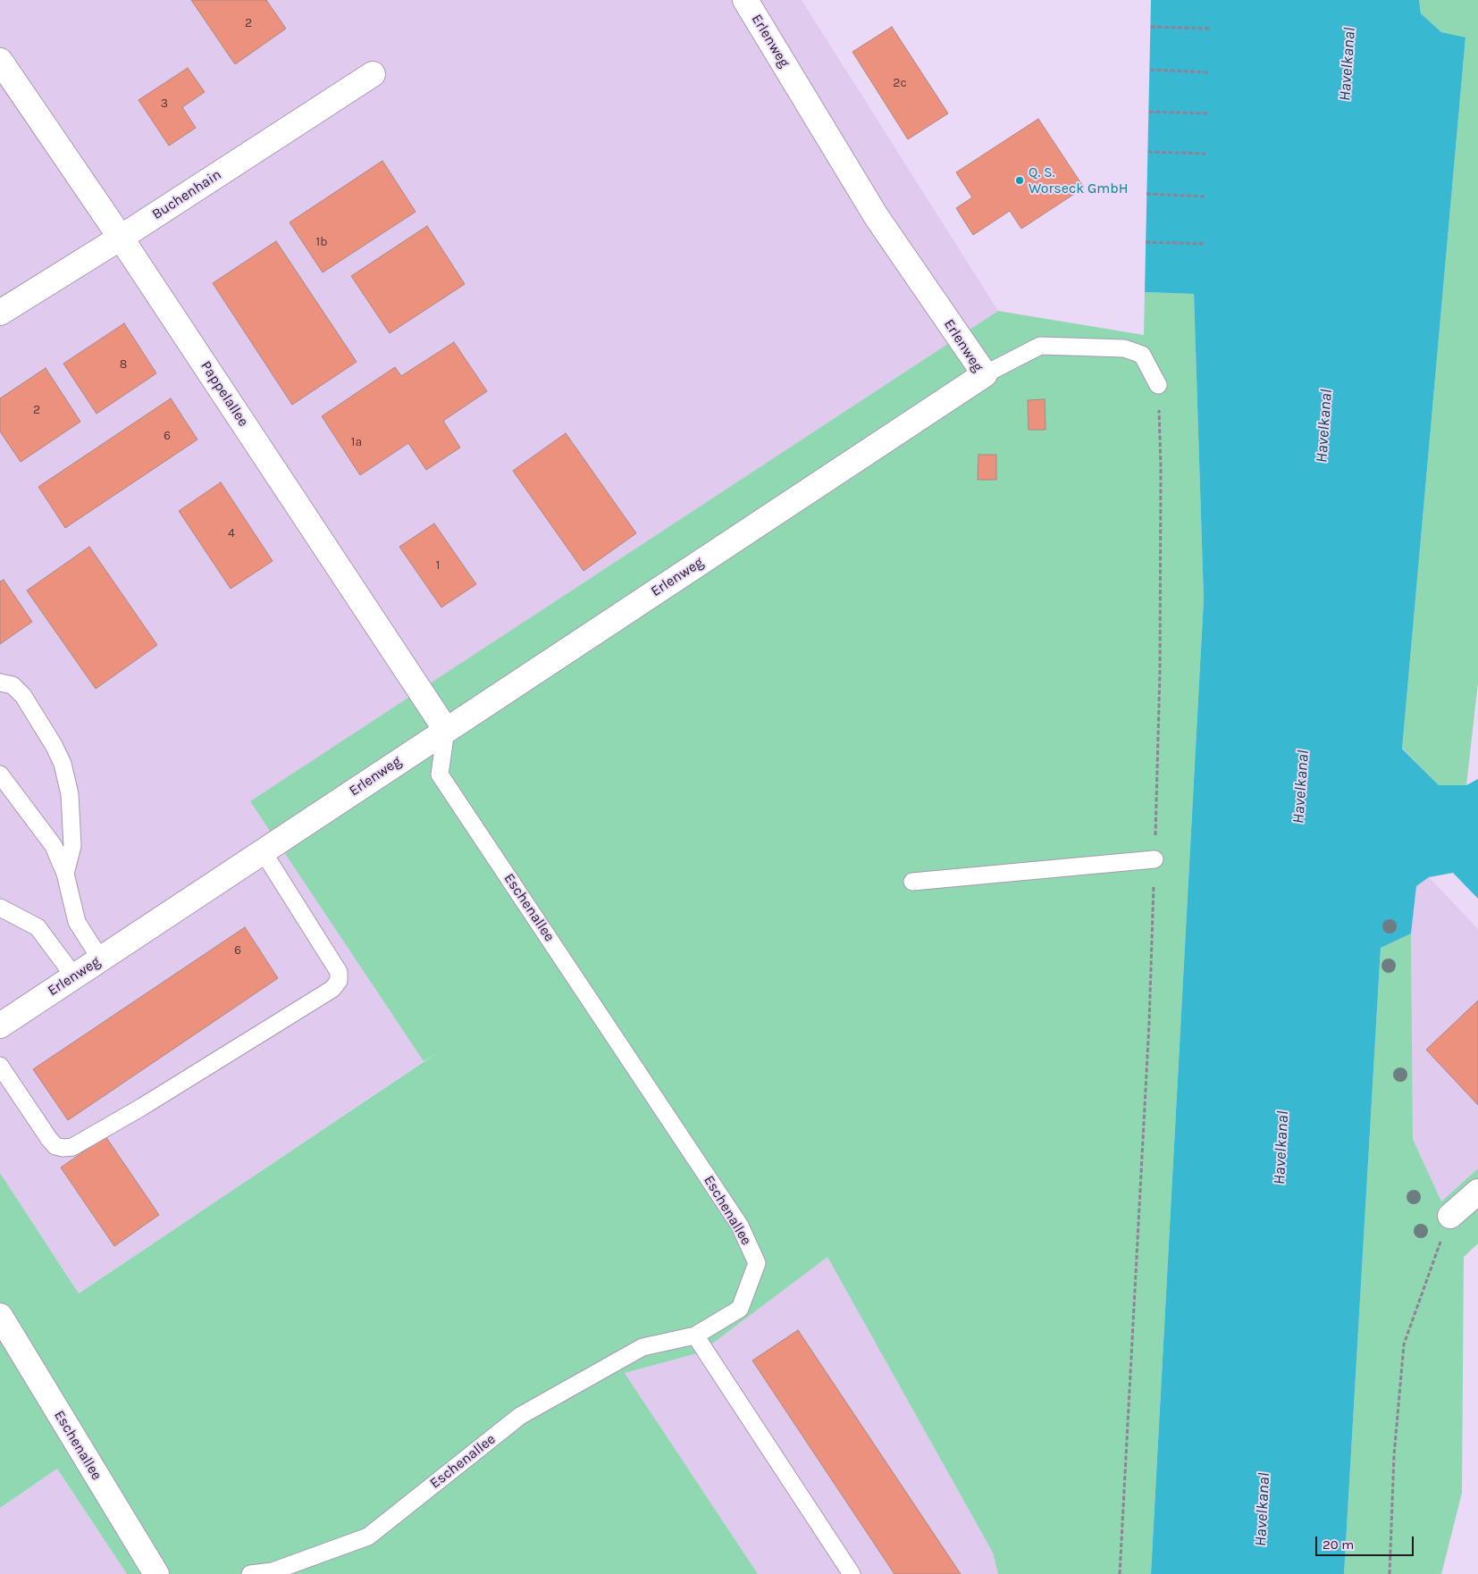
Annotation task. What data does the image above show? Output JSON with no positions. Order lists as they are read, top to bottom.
{
  "streets": {
    "street": [
      "Erlenweg",
      "Buchenhain",
      "Pappelallee",
      "Eschenallee"
    ]
  },
  "crossings": [
    ["Erlenweg", "Pappelallee"],
    ["Erlenweg", "Eschenallee"],
    ["Buchenhain", "Pappelallee"],
    ["Pappelallee", "Eschenallee"]
  ],
  "water": ["Havelkanal"],
  "places": ["Q. S. Worseck GmbH"],
  "house_numbers": [
    "2",
    "2c",
    "3",
    "1b",
    "8",
    "2",
    "6",
    "1a",
    "4",
    "1",
    "6"
  ],
  "scale_bar": "20 m"
}
